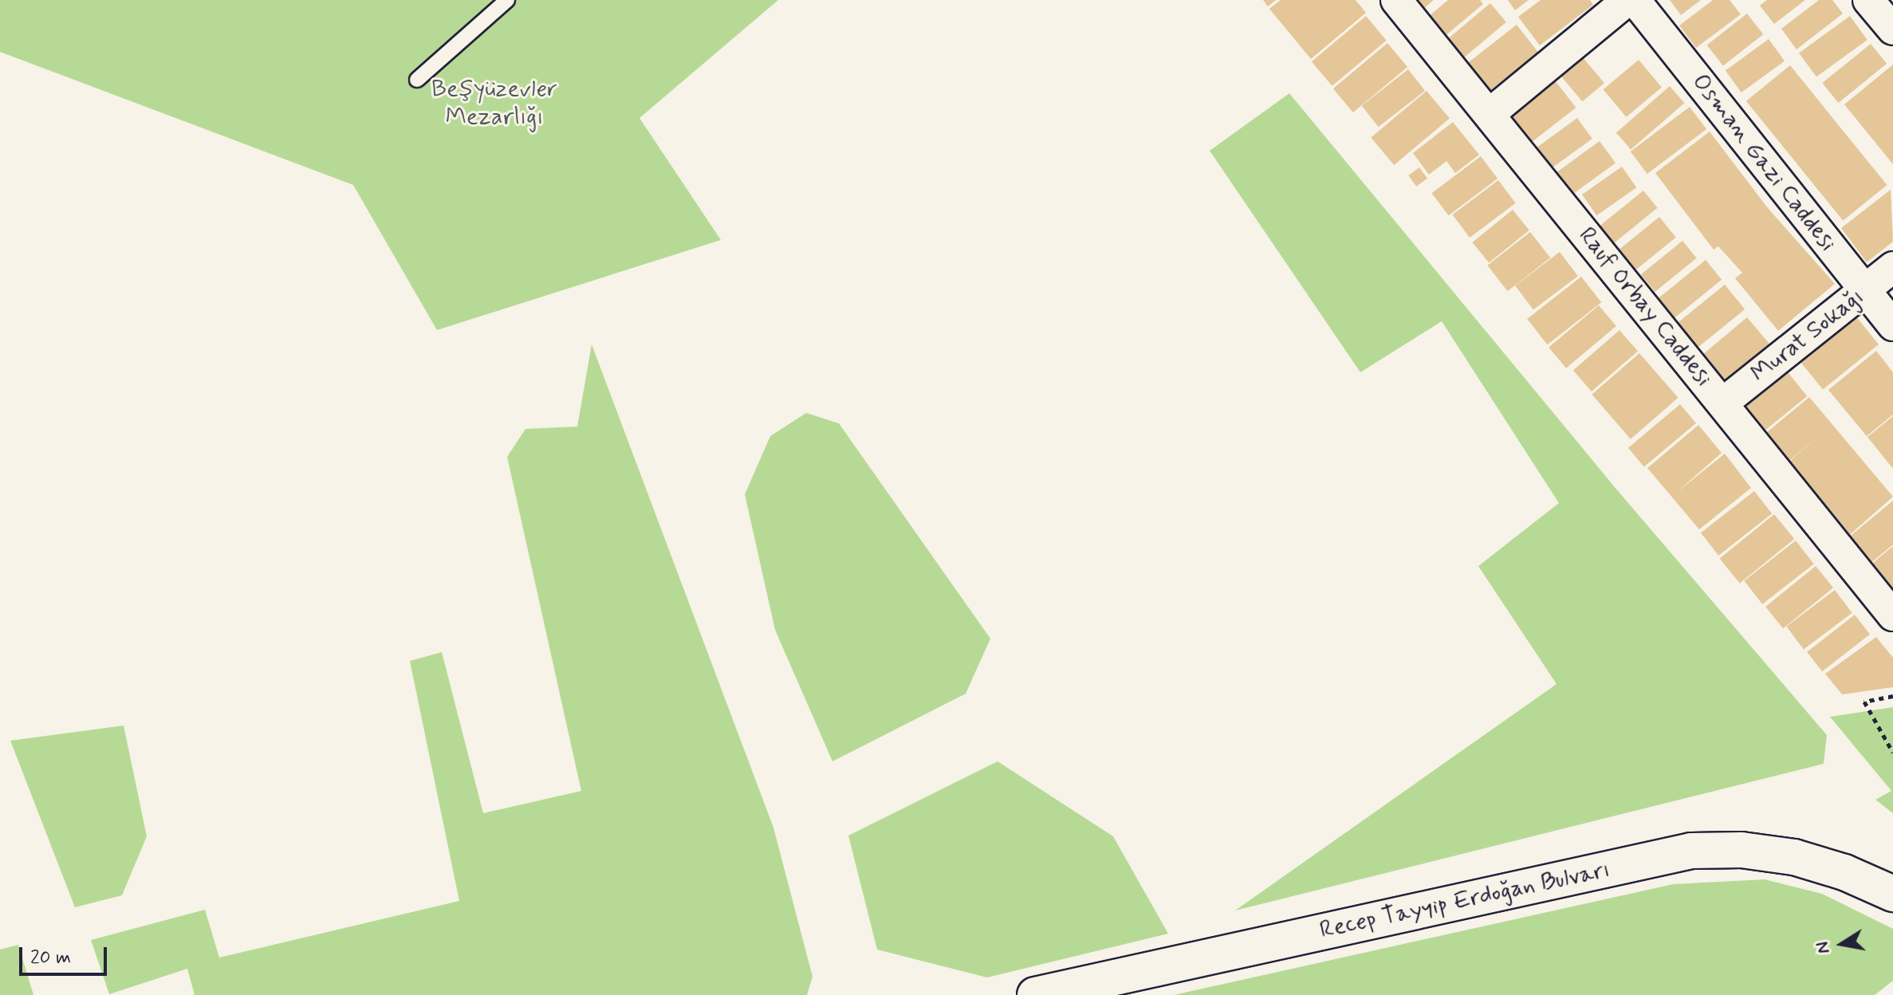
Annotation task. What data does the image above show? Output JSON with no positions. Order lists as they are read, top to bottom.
{
  "streets": {
    "street": [
      "Osman Gazi Caddesi",
      "Rauf Orbay Caddesi",
      "Murat Sokağı",
      "Recep Tayyip Erdoğan Bulvarı"
    ]
  },
  "crossings": [
    ["Osman Gazi Caddesi", "Murat Sokağı"],
    ["Rauf Orbay Caddesi", "Murat Sokağı"]
  ],
  "parks": ["Beşyüzevler Mezarlığı"],
  "scale_bar": "20 m",
  "north": "left"
}
